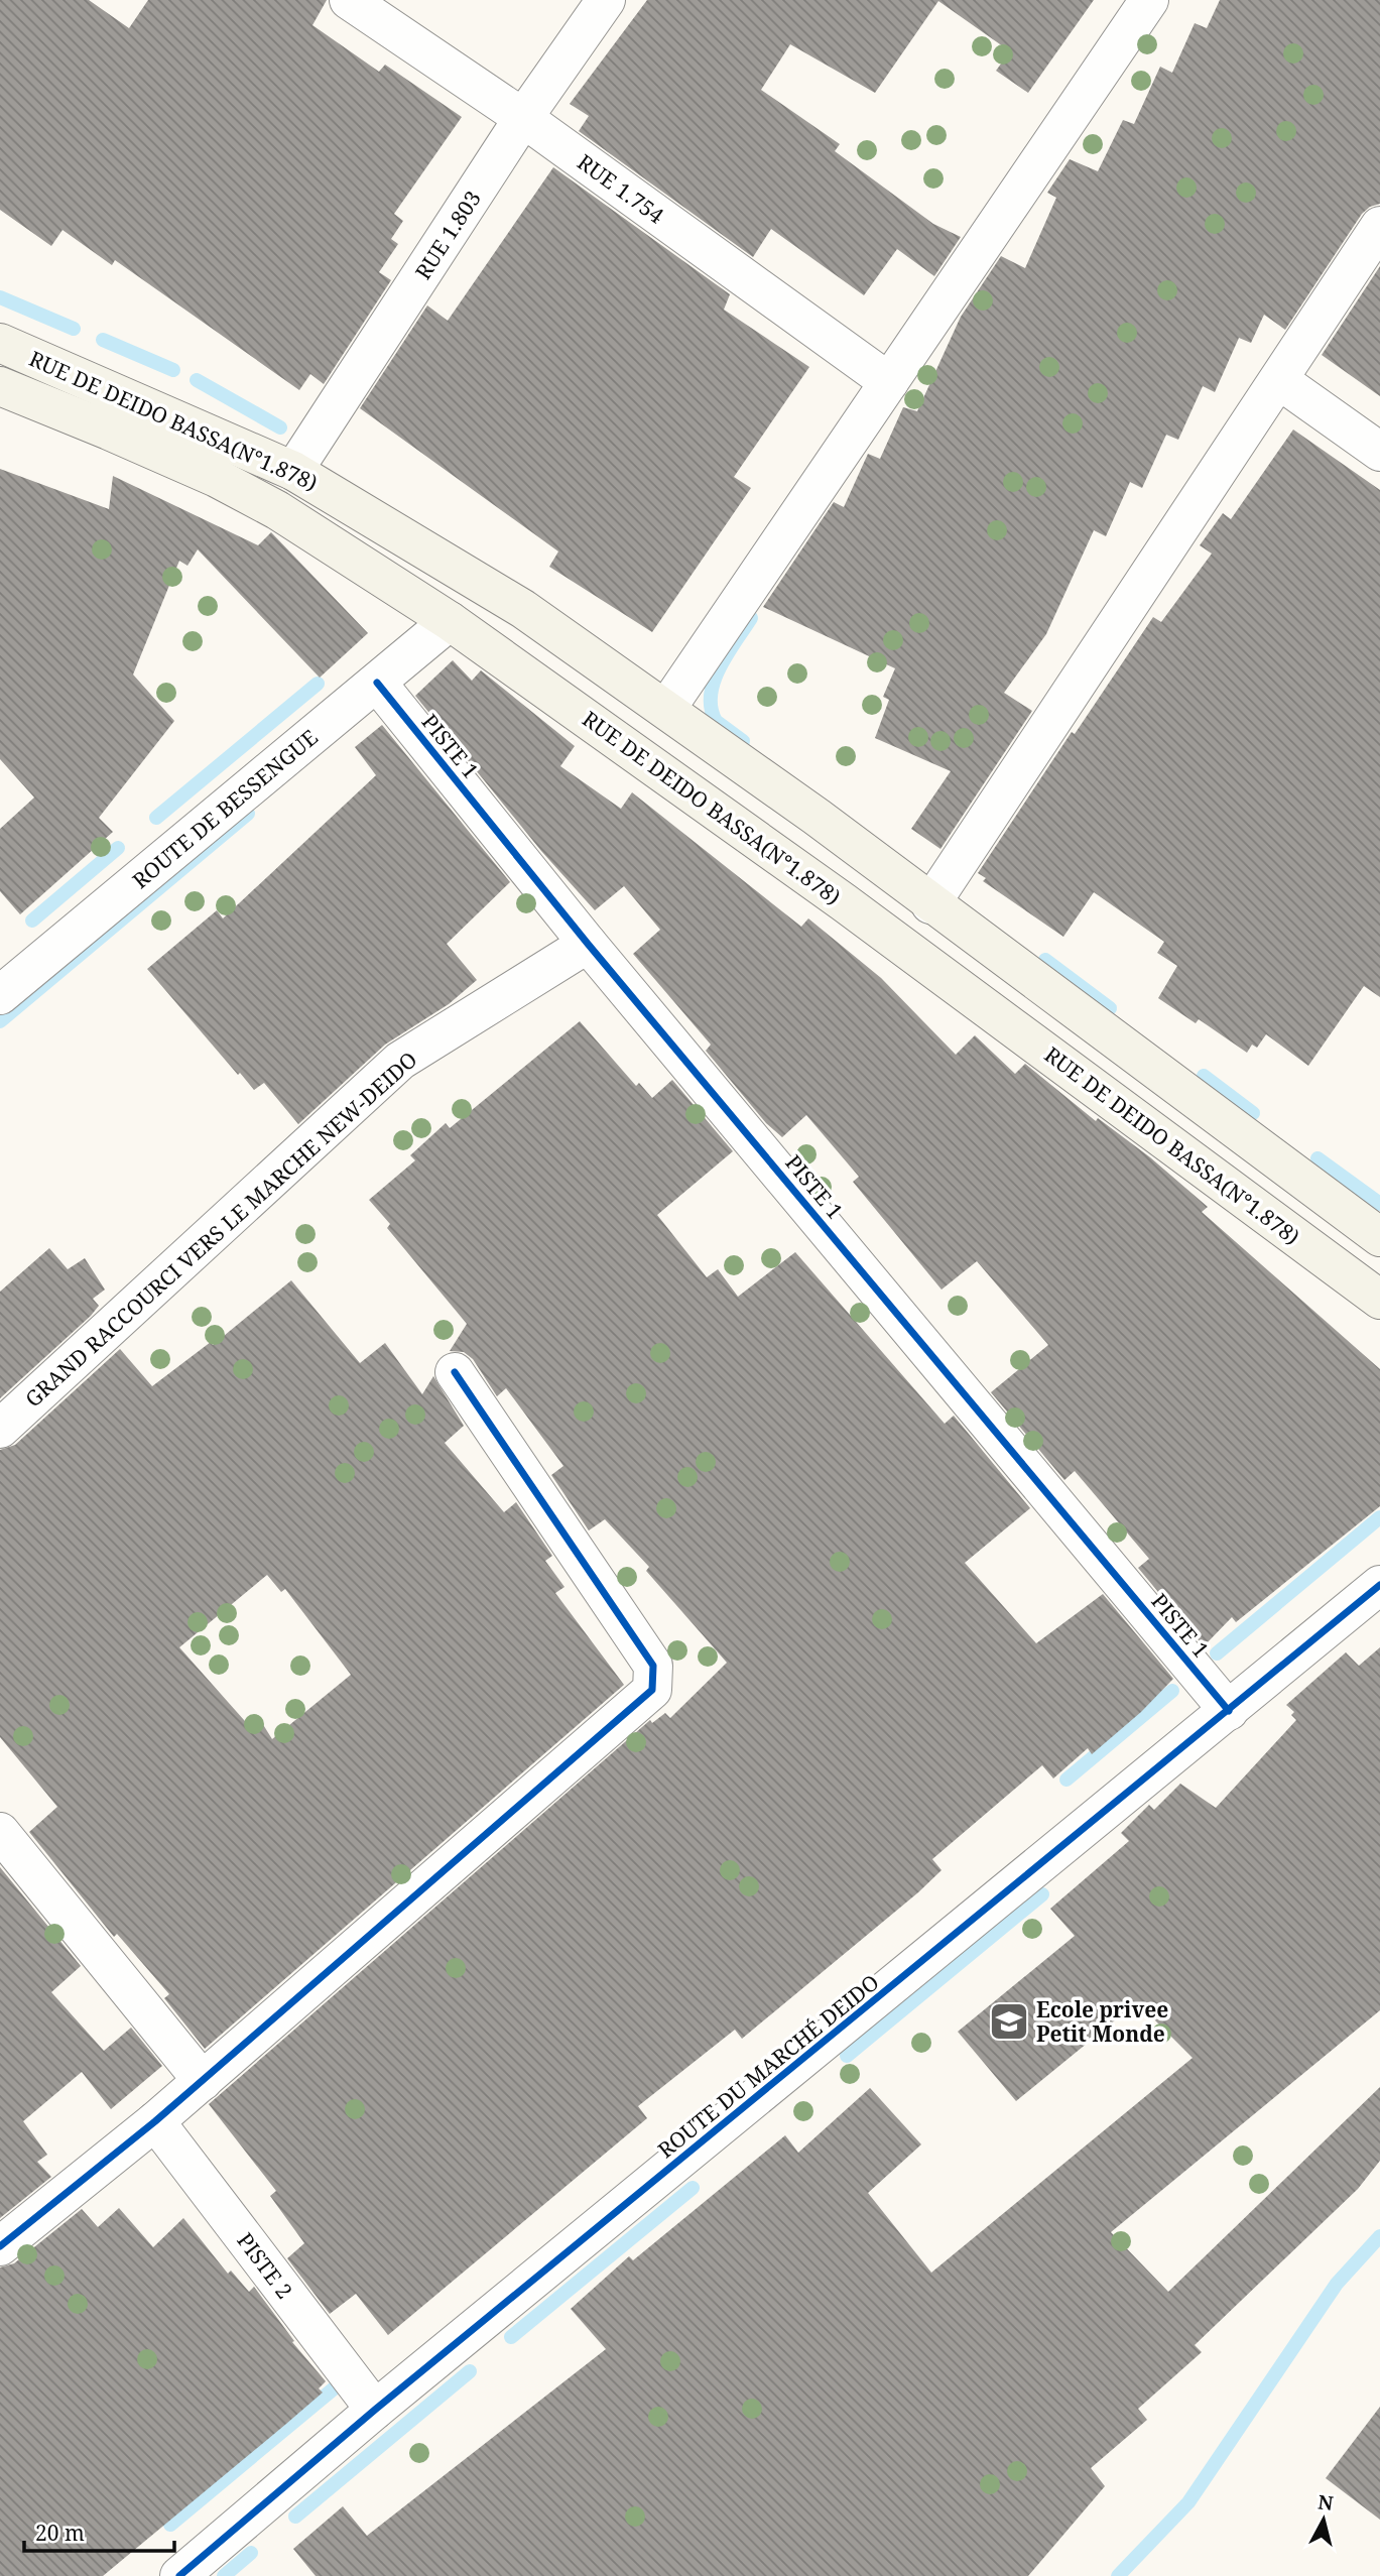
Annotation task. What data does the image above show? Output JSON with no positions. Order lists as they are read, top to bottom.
{
  "streets": {
    "main road": ["RUE DE DEIDO BASSA(N°1.878)"],
    "street": [
      "RUE 1.754",
      "RUE 1.803",
      "PISTE 1",
      "ROUTE DE BESSENGUE",
      "GRAND RACCOURCI VERS LE MARCHE NEW-DEIDO",
      "ROUTE DU MARCHÉ DEIDO",
      "PISTE 2"
    ]
  },
  "crossings": [
    ["RUE 1.754", "RUE 1.803"],
    ["RUE 1.803", "RUE DE DEIDO BASSA(N°1.878)"],
    ["RUE DE DEIDO BASSA(N°1.878)", "ROUTE DE BESSENGUE"],
    ["PISTE 1", "ROUTE DE BESSENGUE"],
    ["PISTE 1", "GRAND RACCOURCI VERS LE MARCHE NEW-DEIDO"],
    ["PISTE 1", "ROUTE DU MARCHÉ DEIDO"],
    ["ROUTE DU MARCHÉ DEIDO", "PISTE 2"]
  ],
  "places": {
    "school or university": ["Ecole privee Petit Monde"]
  },
  "scale_bar": "20 m",
  "north": "top"
}
